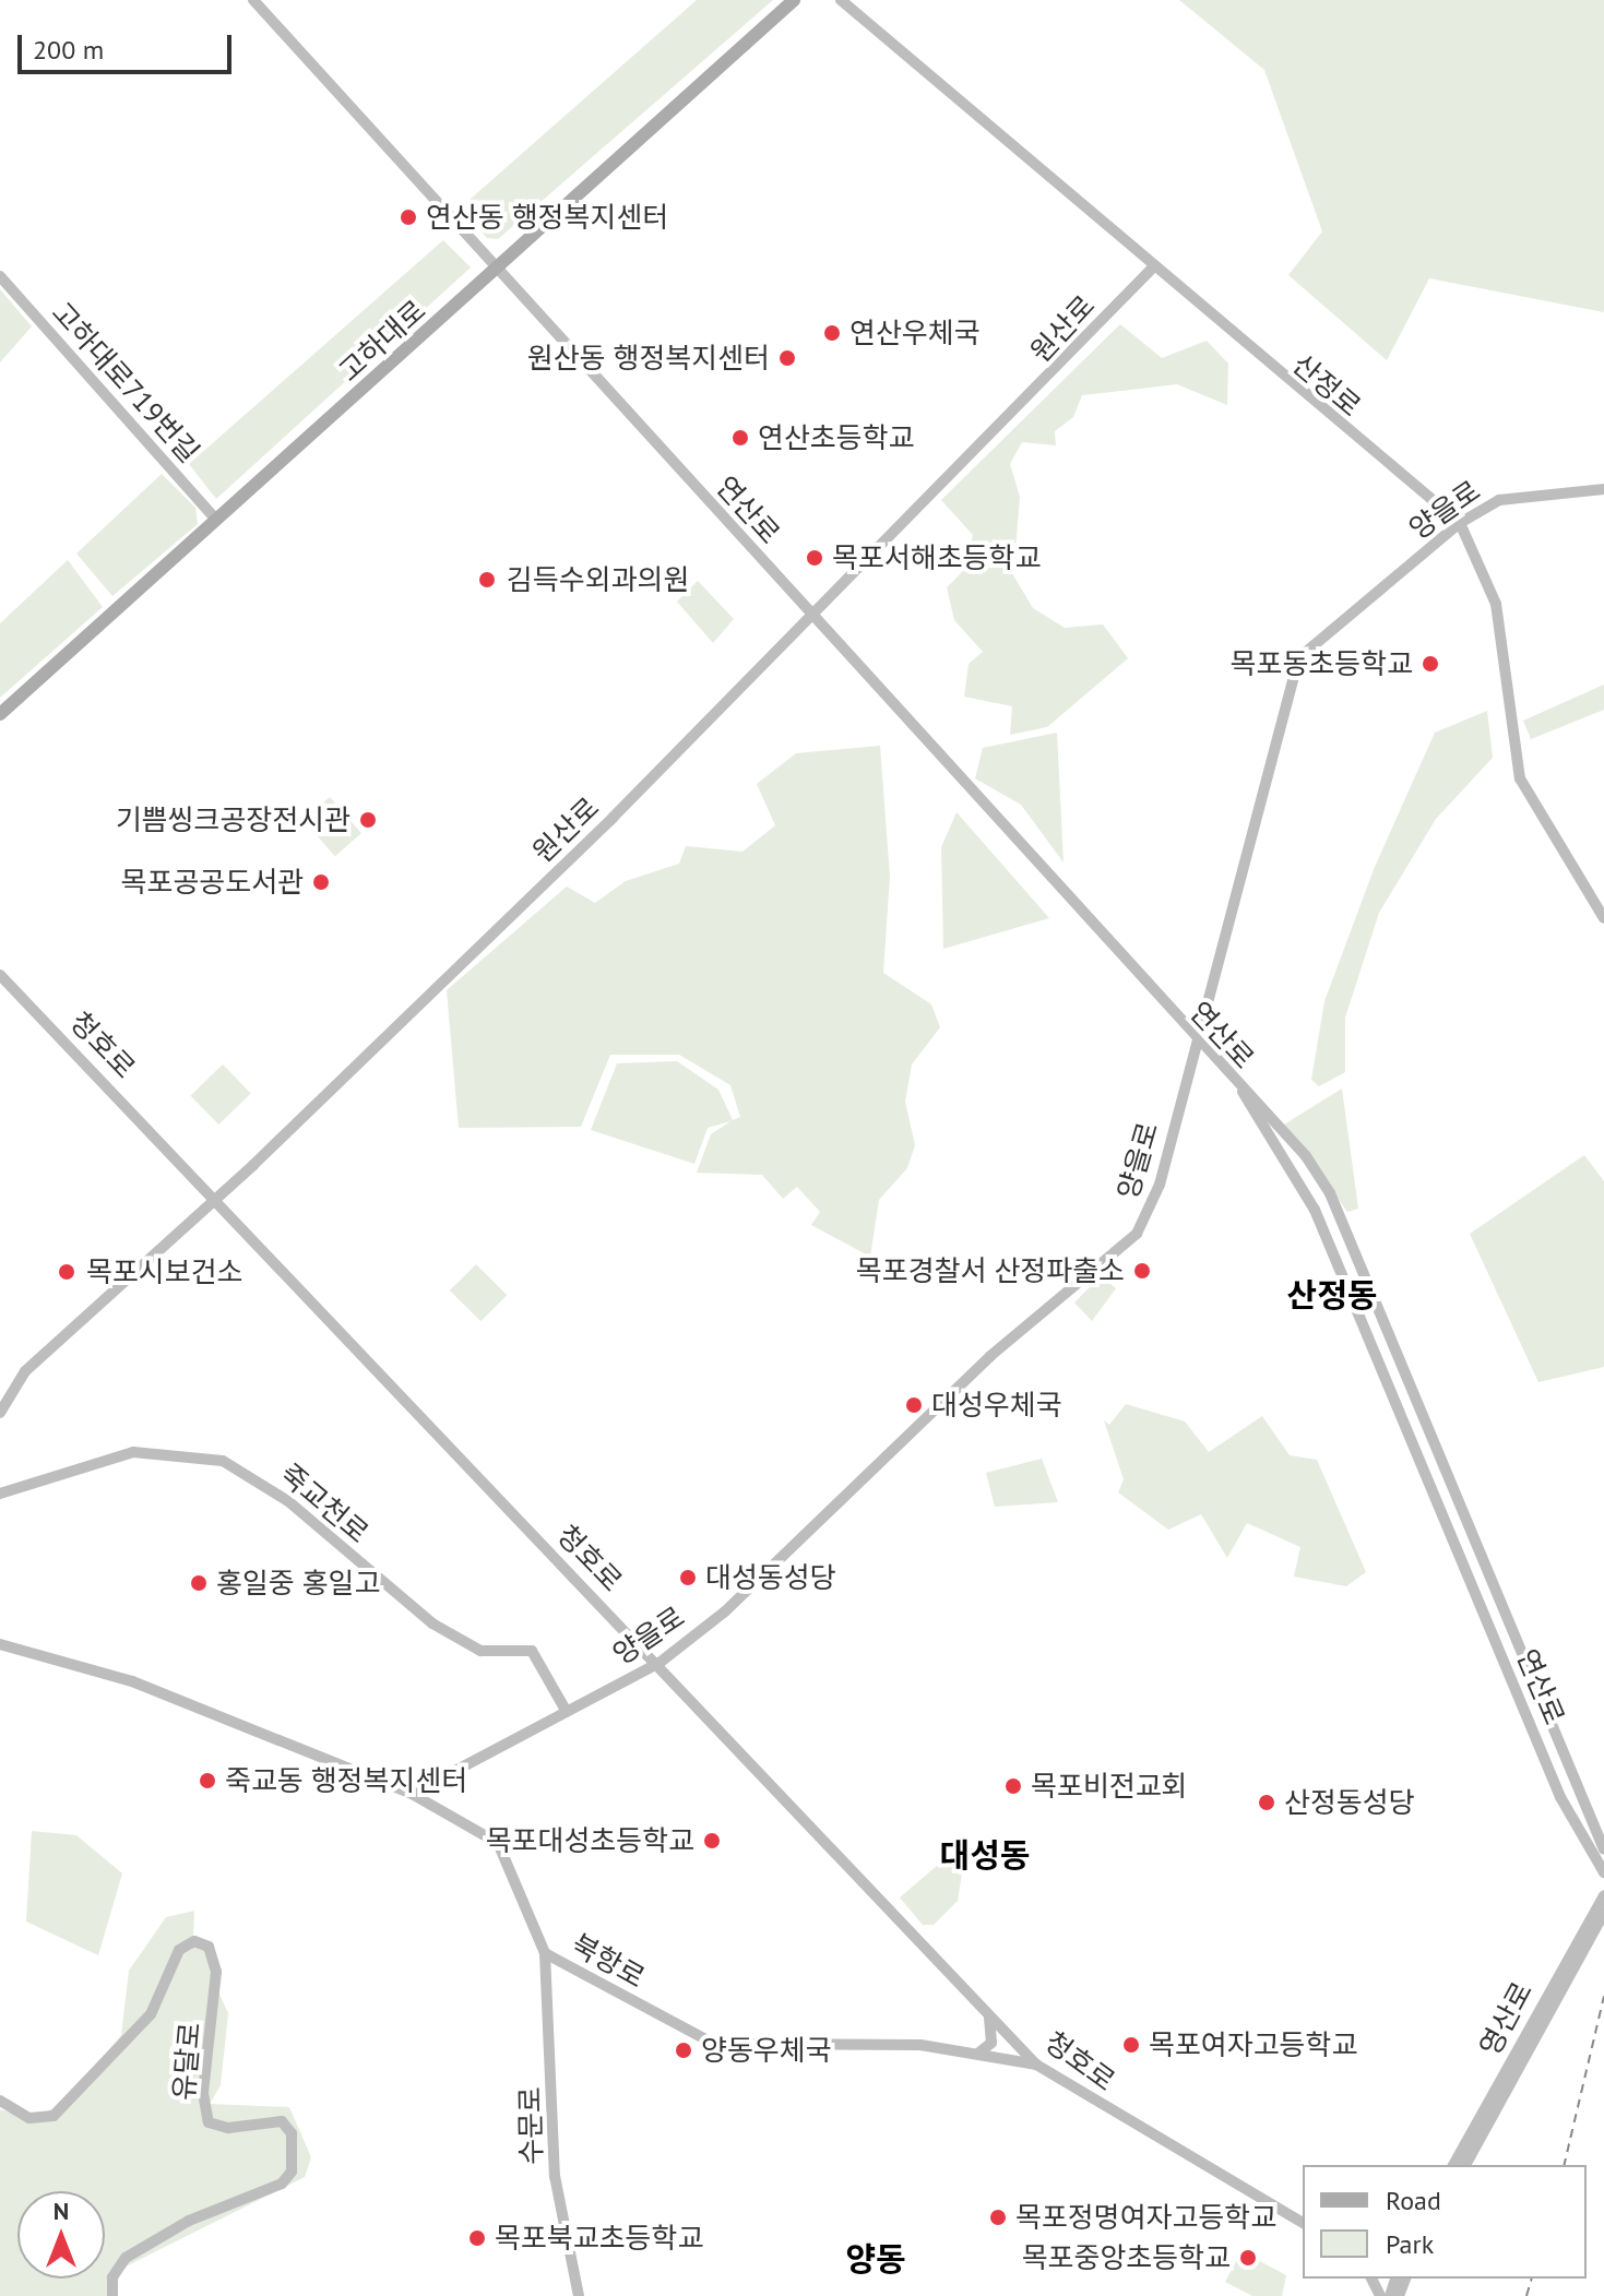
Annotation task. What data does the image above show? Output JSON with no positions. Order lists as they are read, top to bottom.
{
  "streets": {
    "main road": ["고하대로"],
    "street": [
      "원산로",
      "고하대로719번길",
      "산정로",
      "연산로",
      "양을로",
      "청호로",
      "죽교천로",
      "북항로",
      "영산로",
      "유달로",
      "수문로"
    ]
  },
  "crossings": [
    ["원산로", "산정로"],
    ["원산로", "연산로"],
    ["원산로", "청호로"],
    ["고하대로", "고하대로719번길"],
    ["고하대로", "연산로"],
    ["산정로", "양을로"],
    ["연산로", "양을로"],
    ["양을로", "청호로"],
    ["양을로", "죽교천로"],
    ["양을로", "북항로"],
    ["청호로", "북항로"],
    ["북항로", "수문로"]
  ],
  "districts": ["산정동", "대성동", "양동"],
  "places": [
    "연산동 행정복지센터",
    "연산우체국",
    "원산동 행정복지센터",
    "연산초등학교",
    "목포서해초등학교",
    "김득수외과의원",
    "목포동초등학교",
    "기쁨씽크공장전시관",
    "목포공공도서관",
    "목포경찰서 산정파출소",
    "목포시보건소",
    "대성우체국",
    "대성동성당",
    "홍일중 홍일고",
    "죽교동 행정복지센터",
    "목포비전교회",
    "산정동성당",
    "목포대성초등학교",
    "목포여자고등학교",
    "양동우체국",
    "목포정명여자고등학교",
    "목포북교초등학교",
    "목포중앙초등학교"
  ],
  "legend": ["Road", "Park"],
  "scale_bar": "200 m",
  "north": "top"
}
